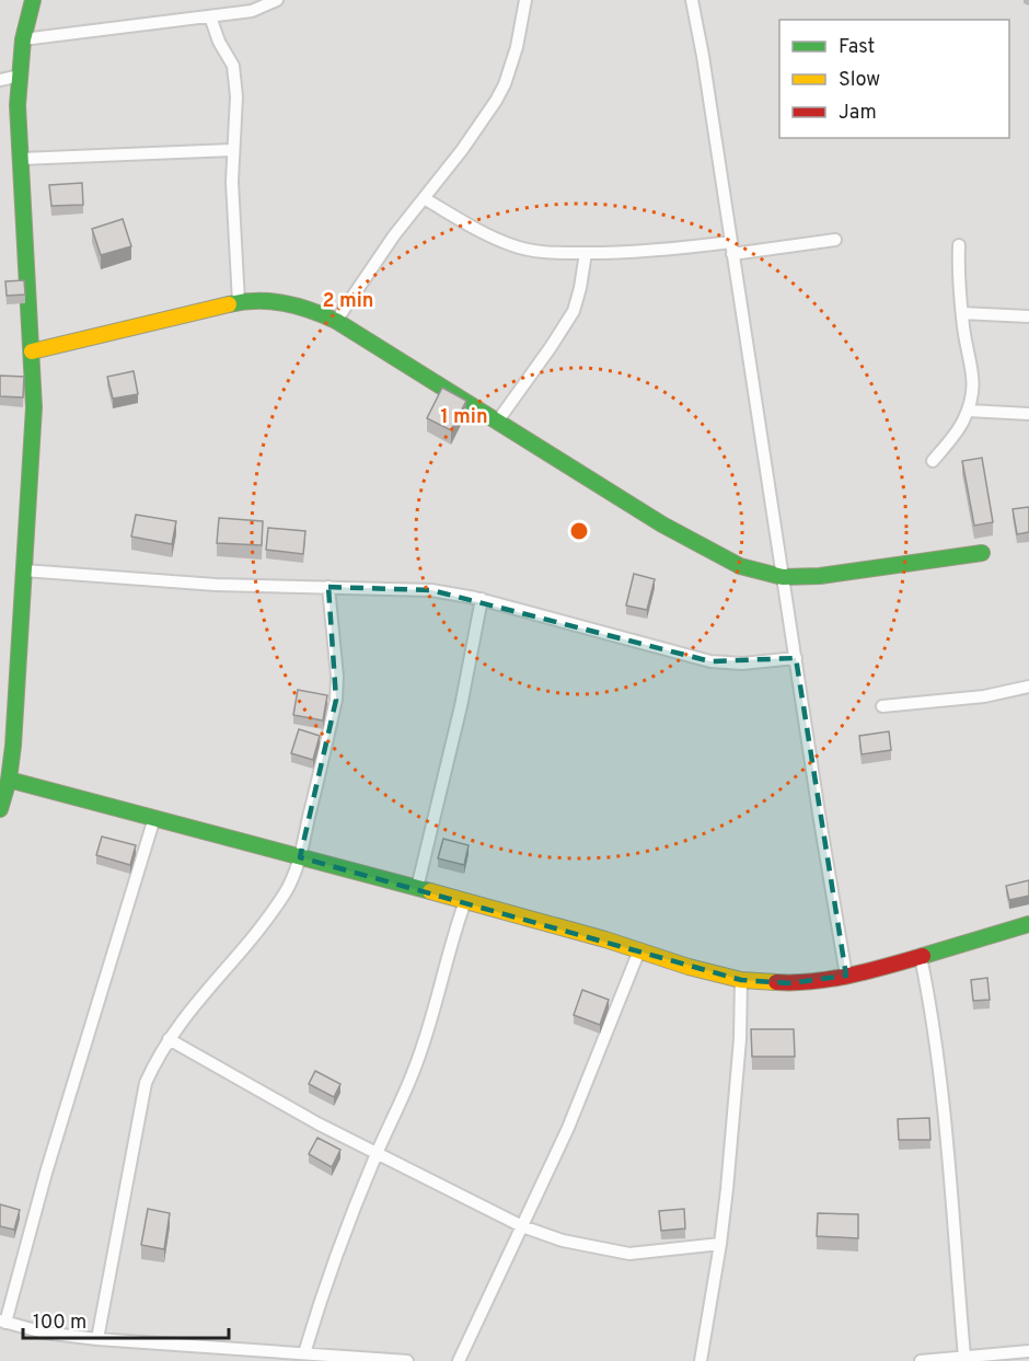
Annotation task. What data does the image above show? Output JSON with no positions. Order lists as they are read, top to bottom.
{
  "legend": ["Fast", "Slow", "Jam"],
  "scale_bar": "100 m",
  "rings": ["2 min", "1 min"]
}
